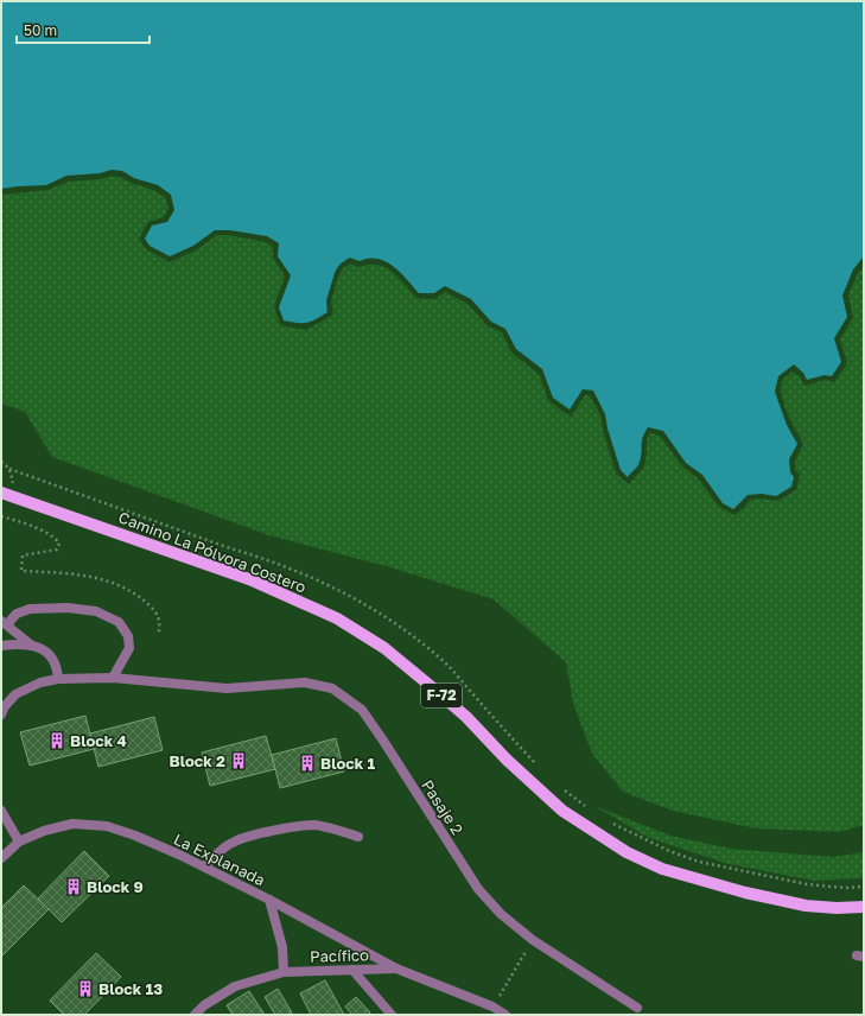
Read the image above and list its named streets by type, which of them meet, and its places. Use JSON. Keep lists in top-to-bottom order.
{
  "streets": {
    "main road": ["Camino La Pólvora Costero", "F-72"],
    "street": ["Pasaje 2", "La Explanada", "Pacífico"]
  },
  "crossings": [
    ["La Explanada", "Pacífico"]
  ],
  "places": {
    "building": [
      "Block 4",
      "Block 2",
      "Block 1",
      "Block 9",
      "Block 13"
    ]
  },
  "scale_bar": "50 m"
}
